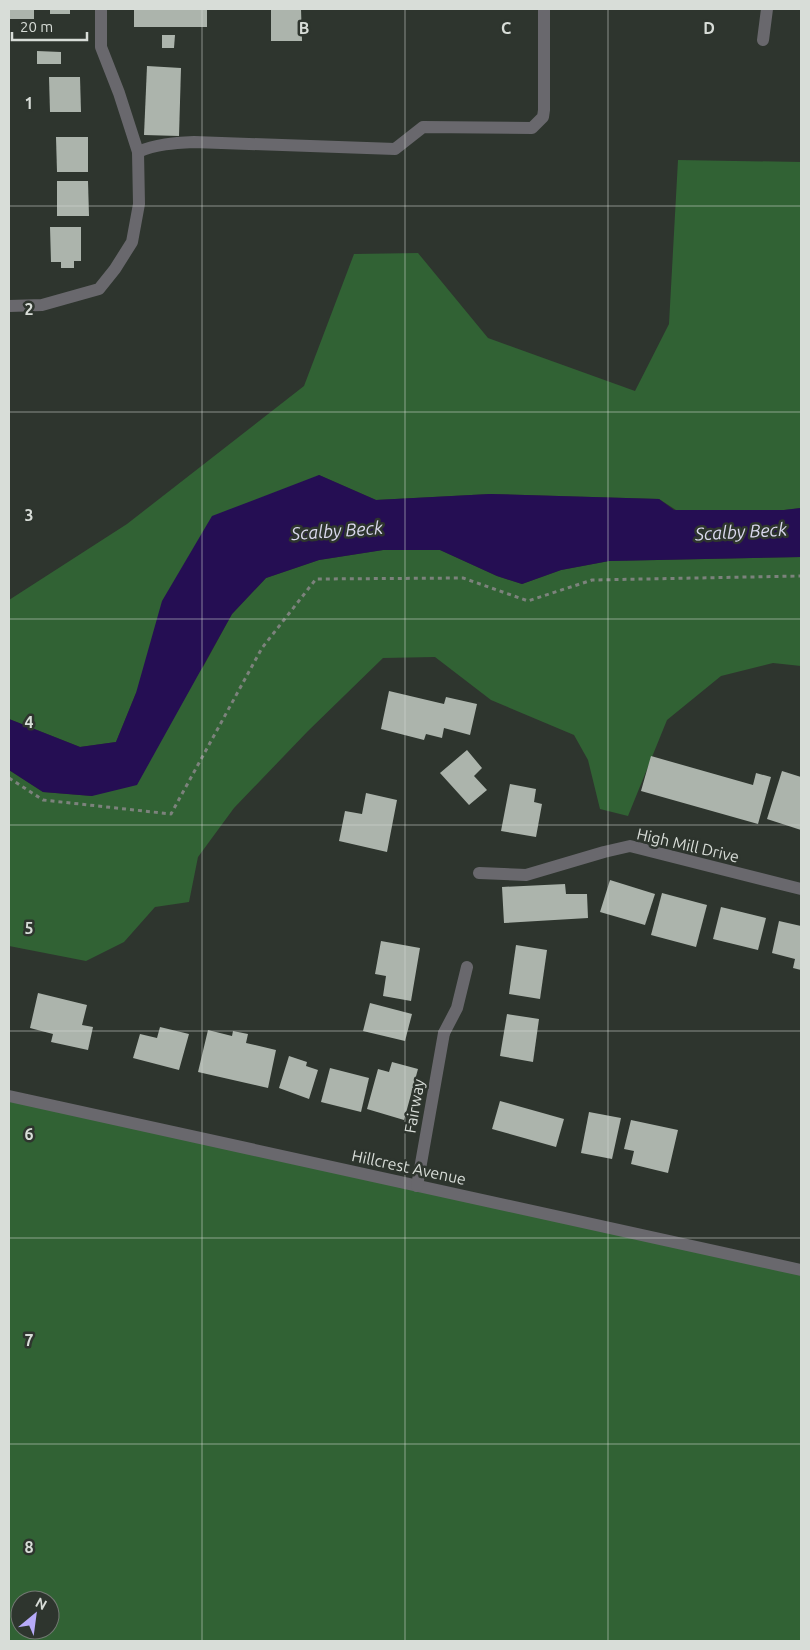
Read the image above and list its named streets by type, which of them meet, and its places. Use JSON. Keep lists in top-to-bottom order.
{
  "streets": {
    "street": ["High Mill Drive", "Fairway", "Hillcrest Avenue"]
  },
  "crossings": [
    ["Fairway", "Hillcrest Avenue"]
  ],
  "water": ["Scalby Beck"],
  "scale_bar": "20 m",
  "north": "top right",
  "grid": {
    "columns": ["B", "C", "D"],
    "rows": [
      "1",
      "2",
      "3",
      "4",
      "5",
      "6",
      "7",
      "8"
    ]
  }
}
